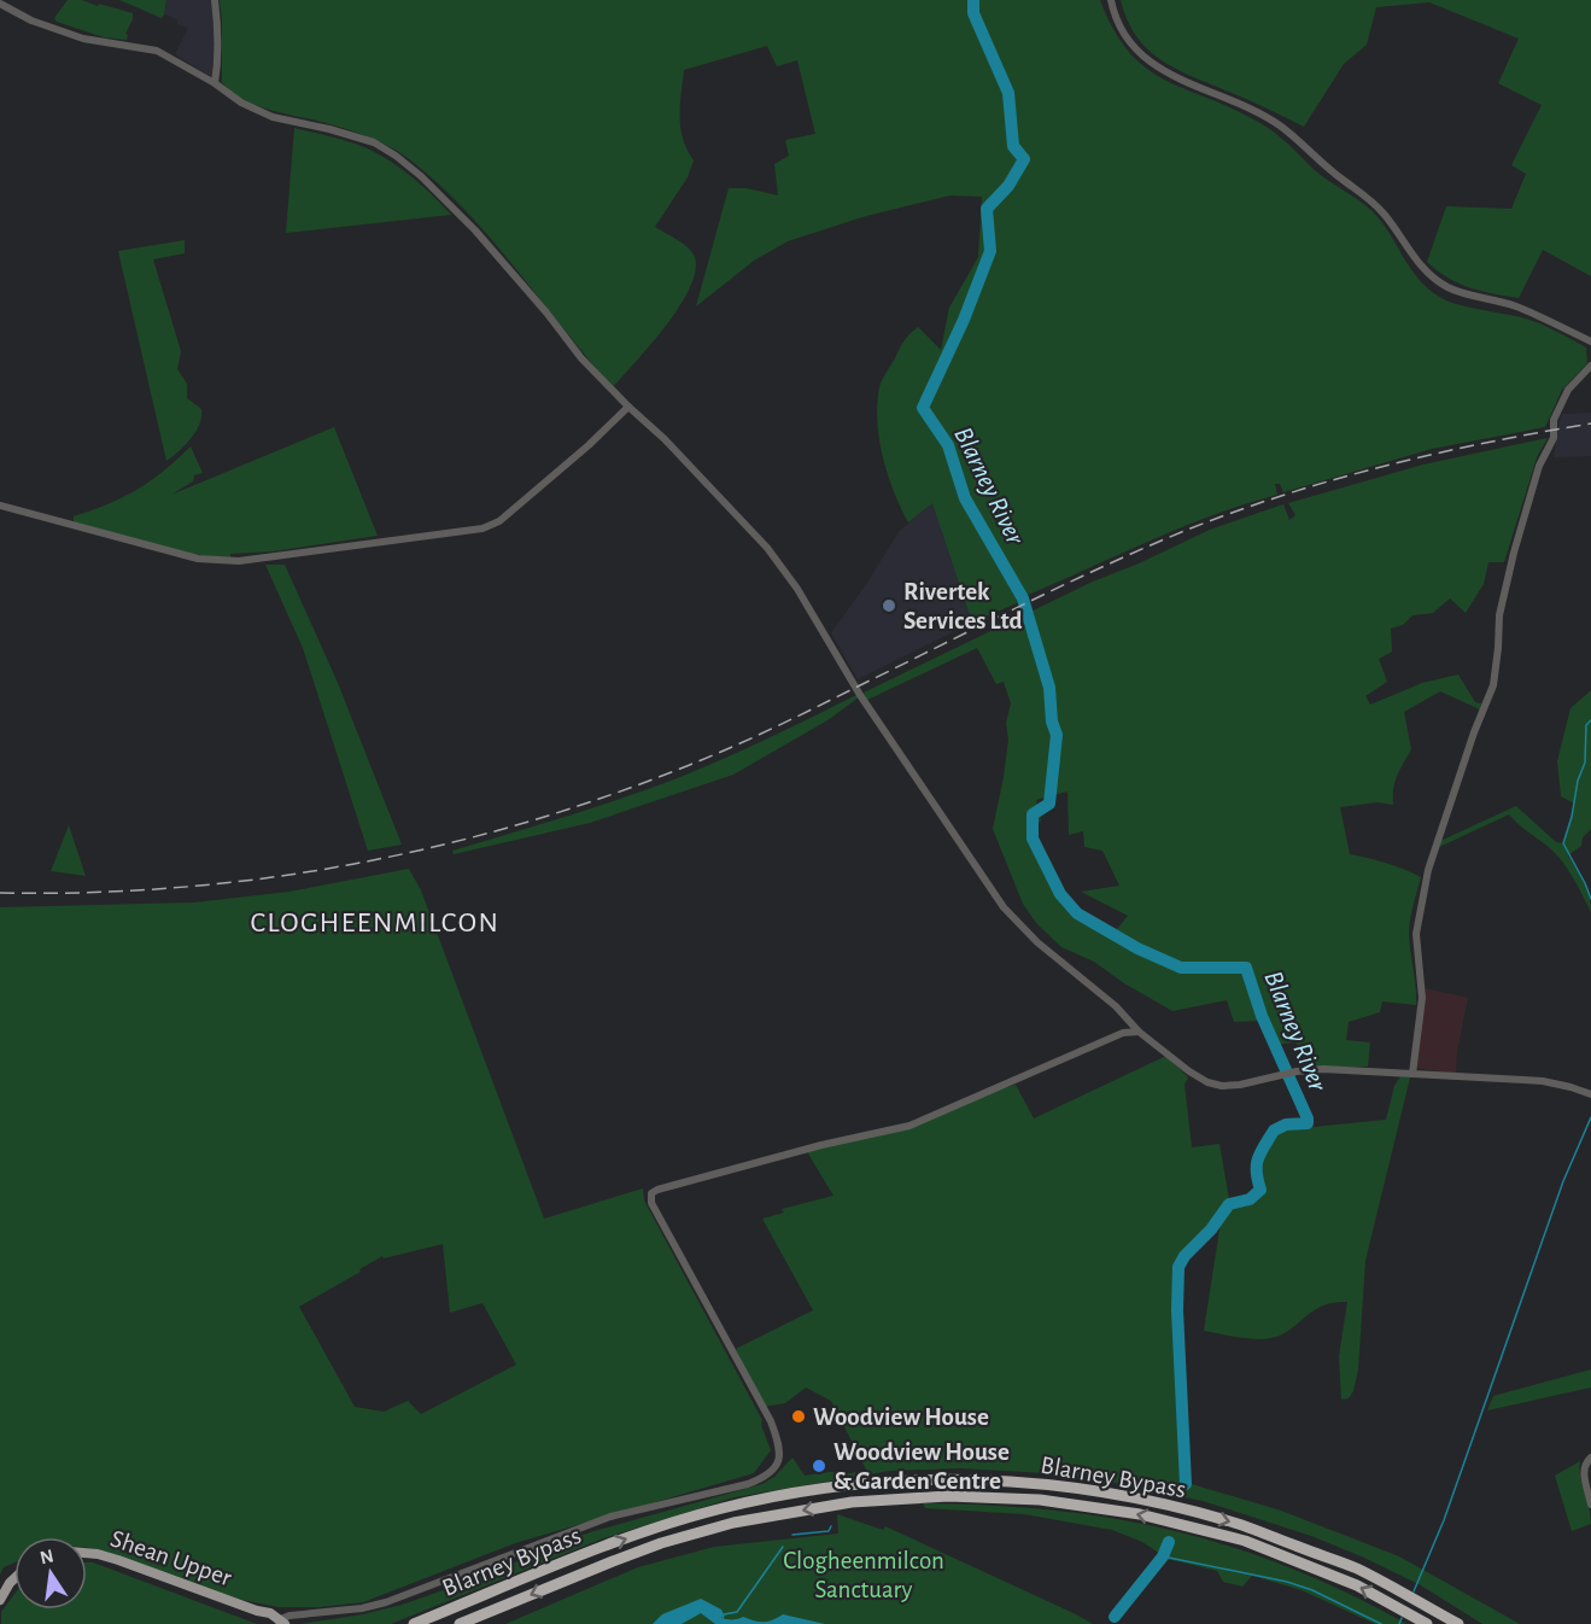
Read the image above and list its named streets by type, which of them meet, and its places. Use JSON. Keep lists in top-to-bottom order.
{
  "streets": {
    "highway": ["Blarney Bypass"],
    "main road": ["Shean Upper"]
  },
  "districts": ["CLOGHEENMILCON"],
  "water": ["Blarney River"],
  "parks": ["Clogheenmilcon Sanctuary"],
  "places": ["Rivertek Services Ltd", "Woodview House", "Woodview House & Garden Centre"],
  "north": "top"
}
